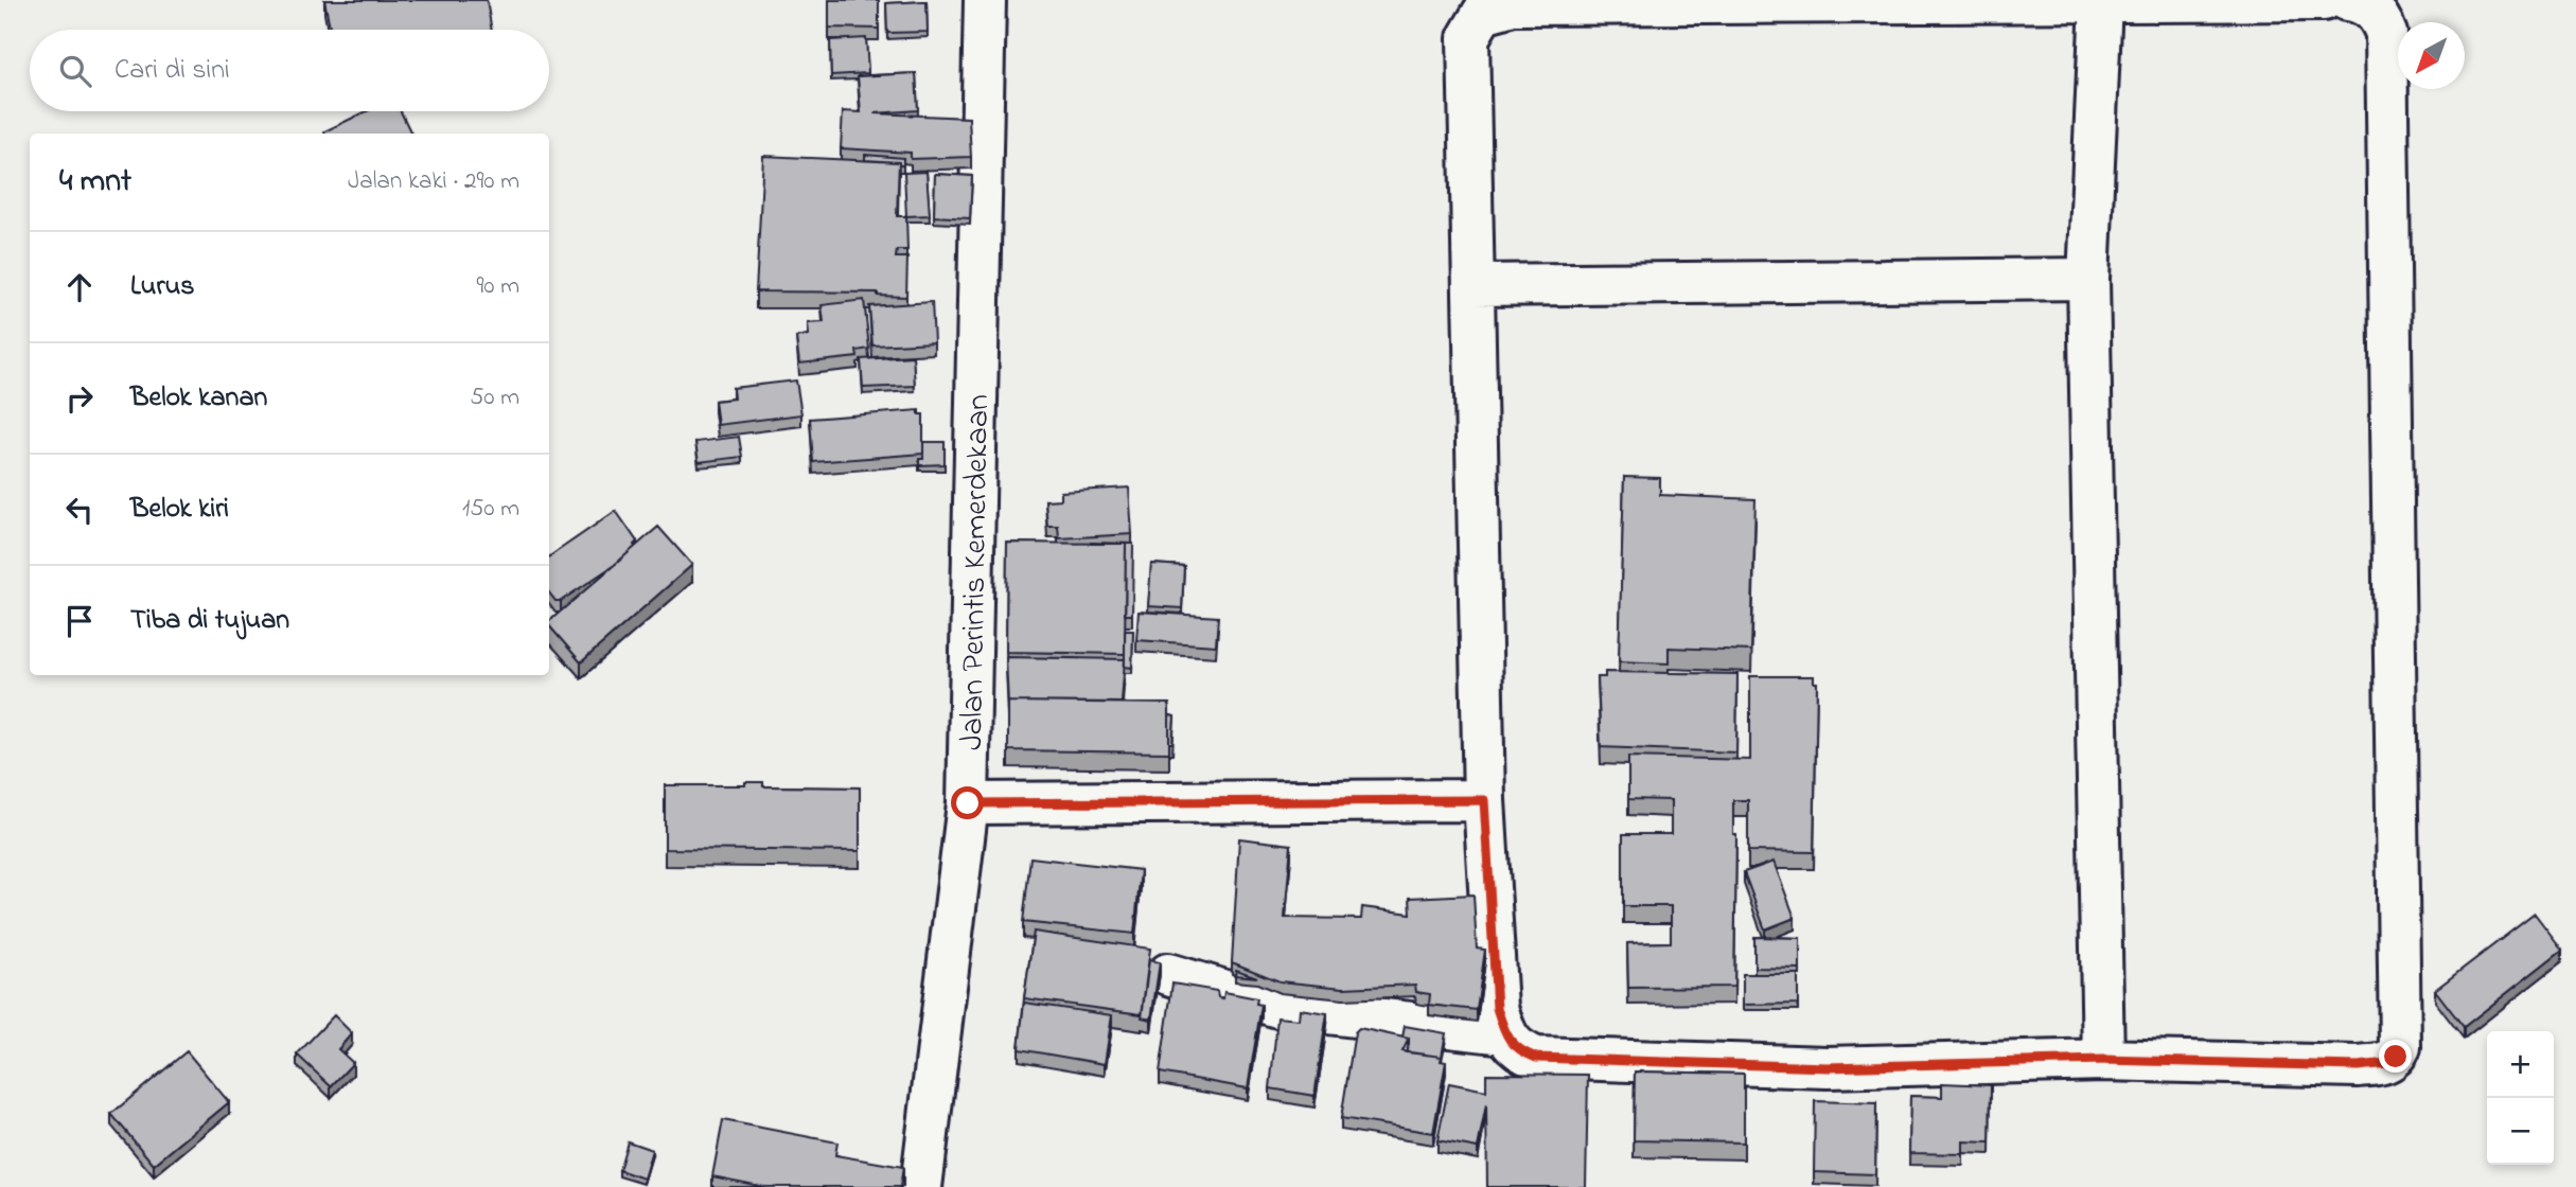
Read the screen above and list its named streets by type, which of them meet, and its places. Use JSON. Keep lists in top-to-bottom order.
{
  "streets": {
    "street": ["Jalan Perintis Kemerdekaan"]
  },
  "north": "bottom left",
  "page": {
    "search": "Cari di sini",
    "heading": ["4 mnt", "Jalan kaki · 290 m"],
    "list": [
      ["Lurus", "90 m"],
      ["Belok kanan", "50 m"],
      ["Belok kiri", "150 m"],
      "Tiba di tujuan"
    ],
    "map_buttons": ["+", "−"]
  }
}
